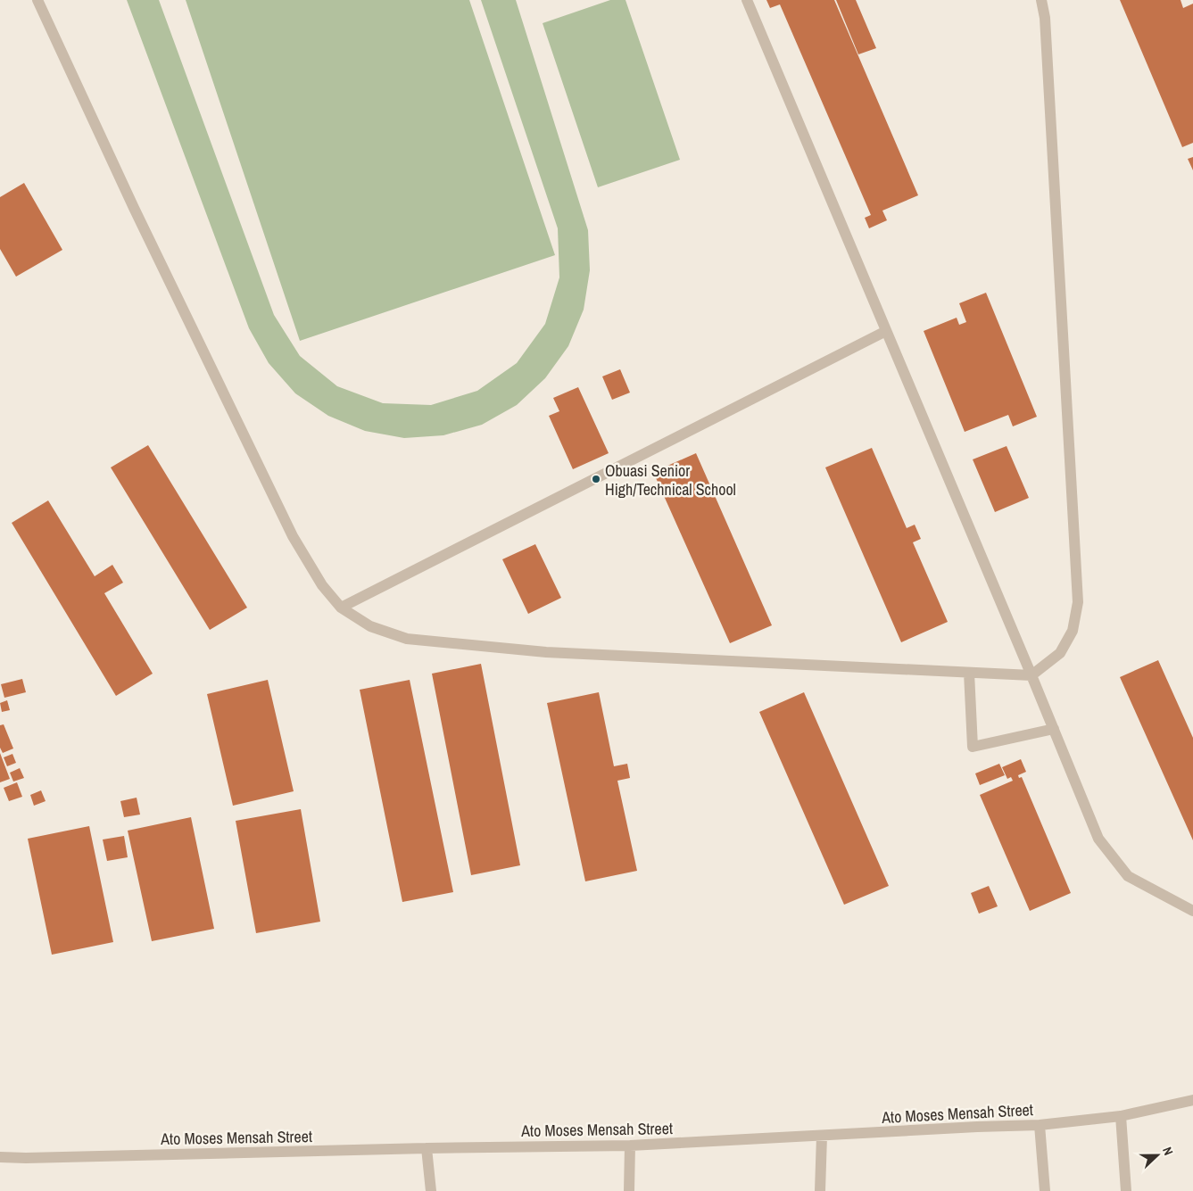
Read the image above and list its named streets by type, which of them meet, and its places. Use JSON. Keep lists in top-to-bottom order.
{
  "streets": {
    "street": ["Ato Moses Mensah Street"]
  },
  "places": ["Obuasi Senior High/Technical School"],
  "north": "right"
}
